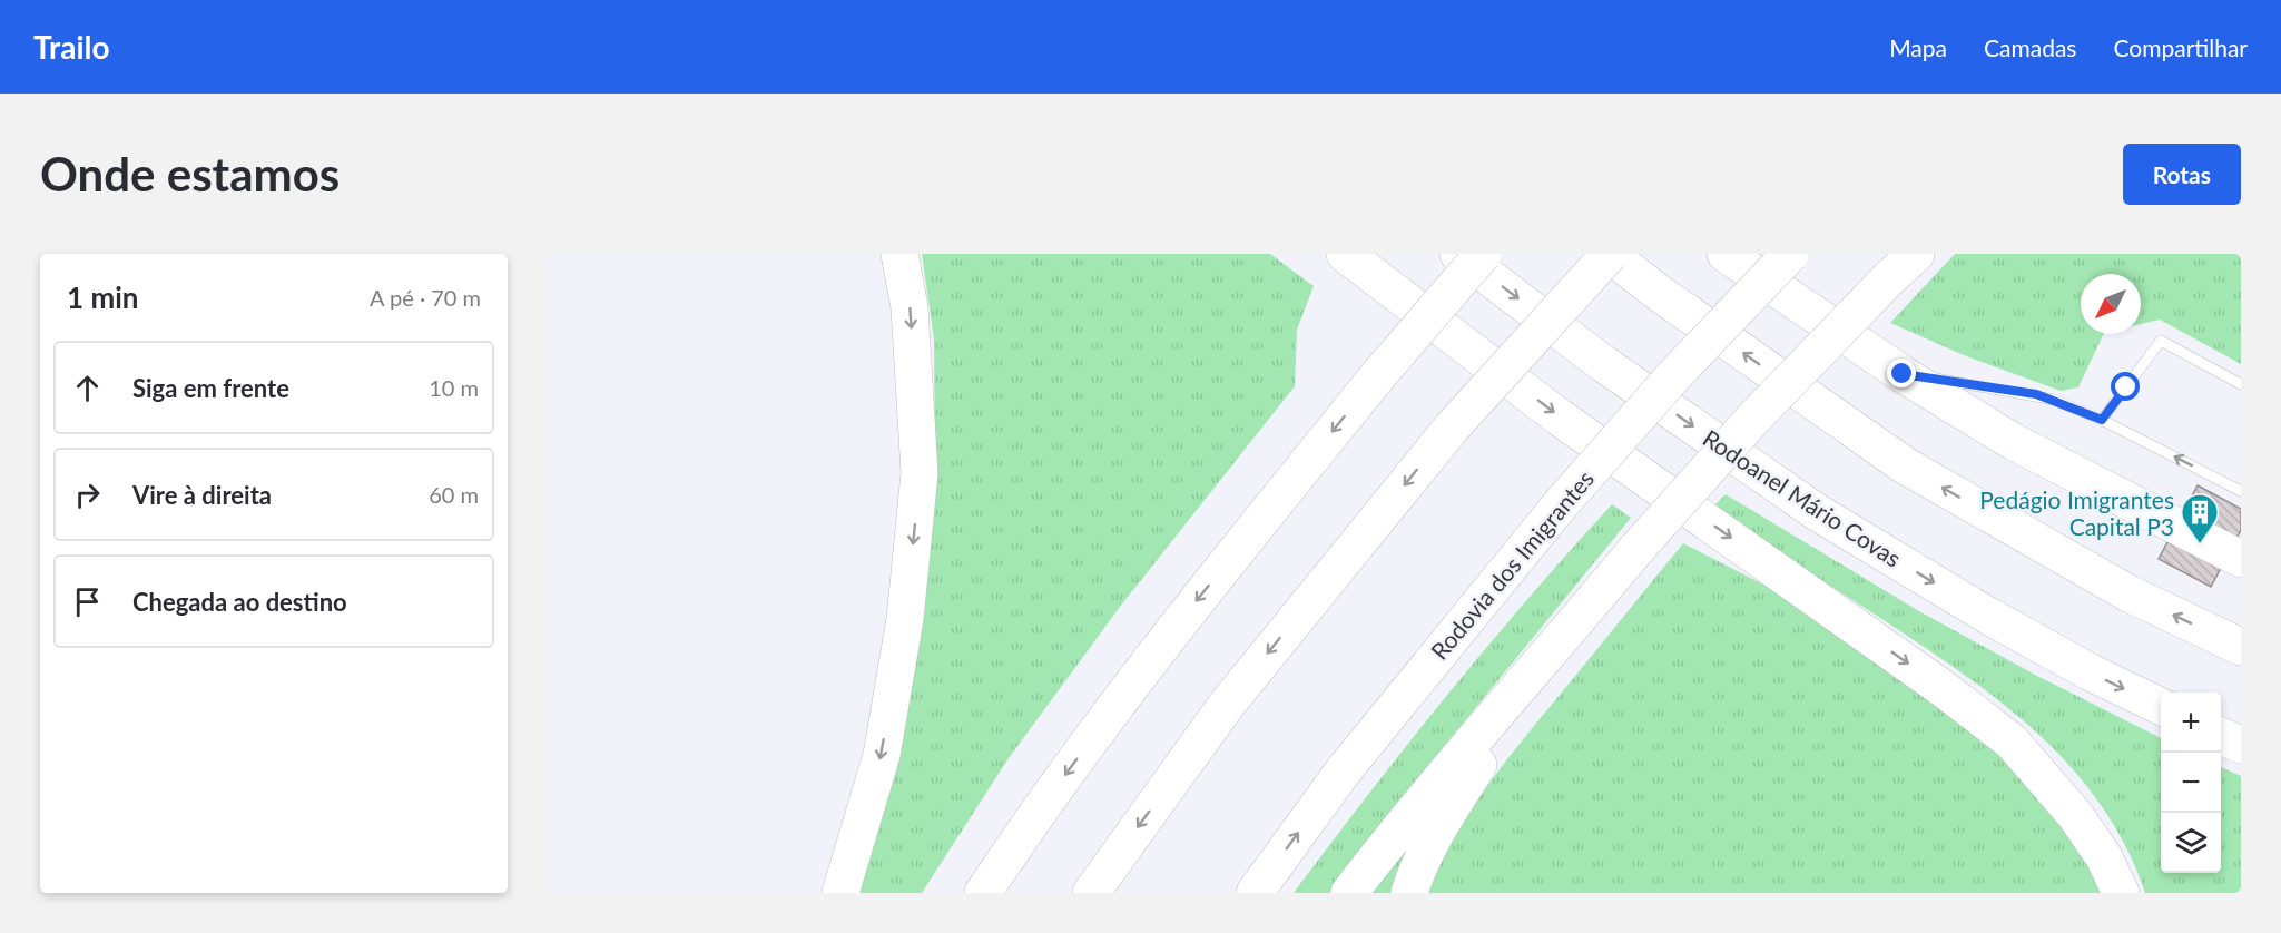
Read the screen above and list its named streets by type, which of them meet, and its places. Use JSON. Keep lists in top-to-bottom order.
{
  "streets": {
    "highway": ["Rodoanel Mário Covas", "Rodovia dos Imigrantes"]
  },
  "places": {
    "building": ["Pedágio Imigrantes Capital P3"]
  },
  "north": "bottom left",
  "page": {
    "header": "Trailo",
    "nav": ["Mapa", "Camadas", "Compartilhar"],
    "buttons": "Rotas",
    "title": "Onde estamos",
    "heading": ["1 min", "A pé · 70 m"],
    "list": [
      ["Siga em frente", "10 m"],
      ["Vire à direita", "60 m"],
      "Chegada ao destino"
    ],
    "map_buttons": ["+", "−"]
  }
}
